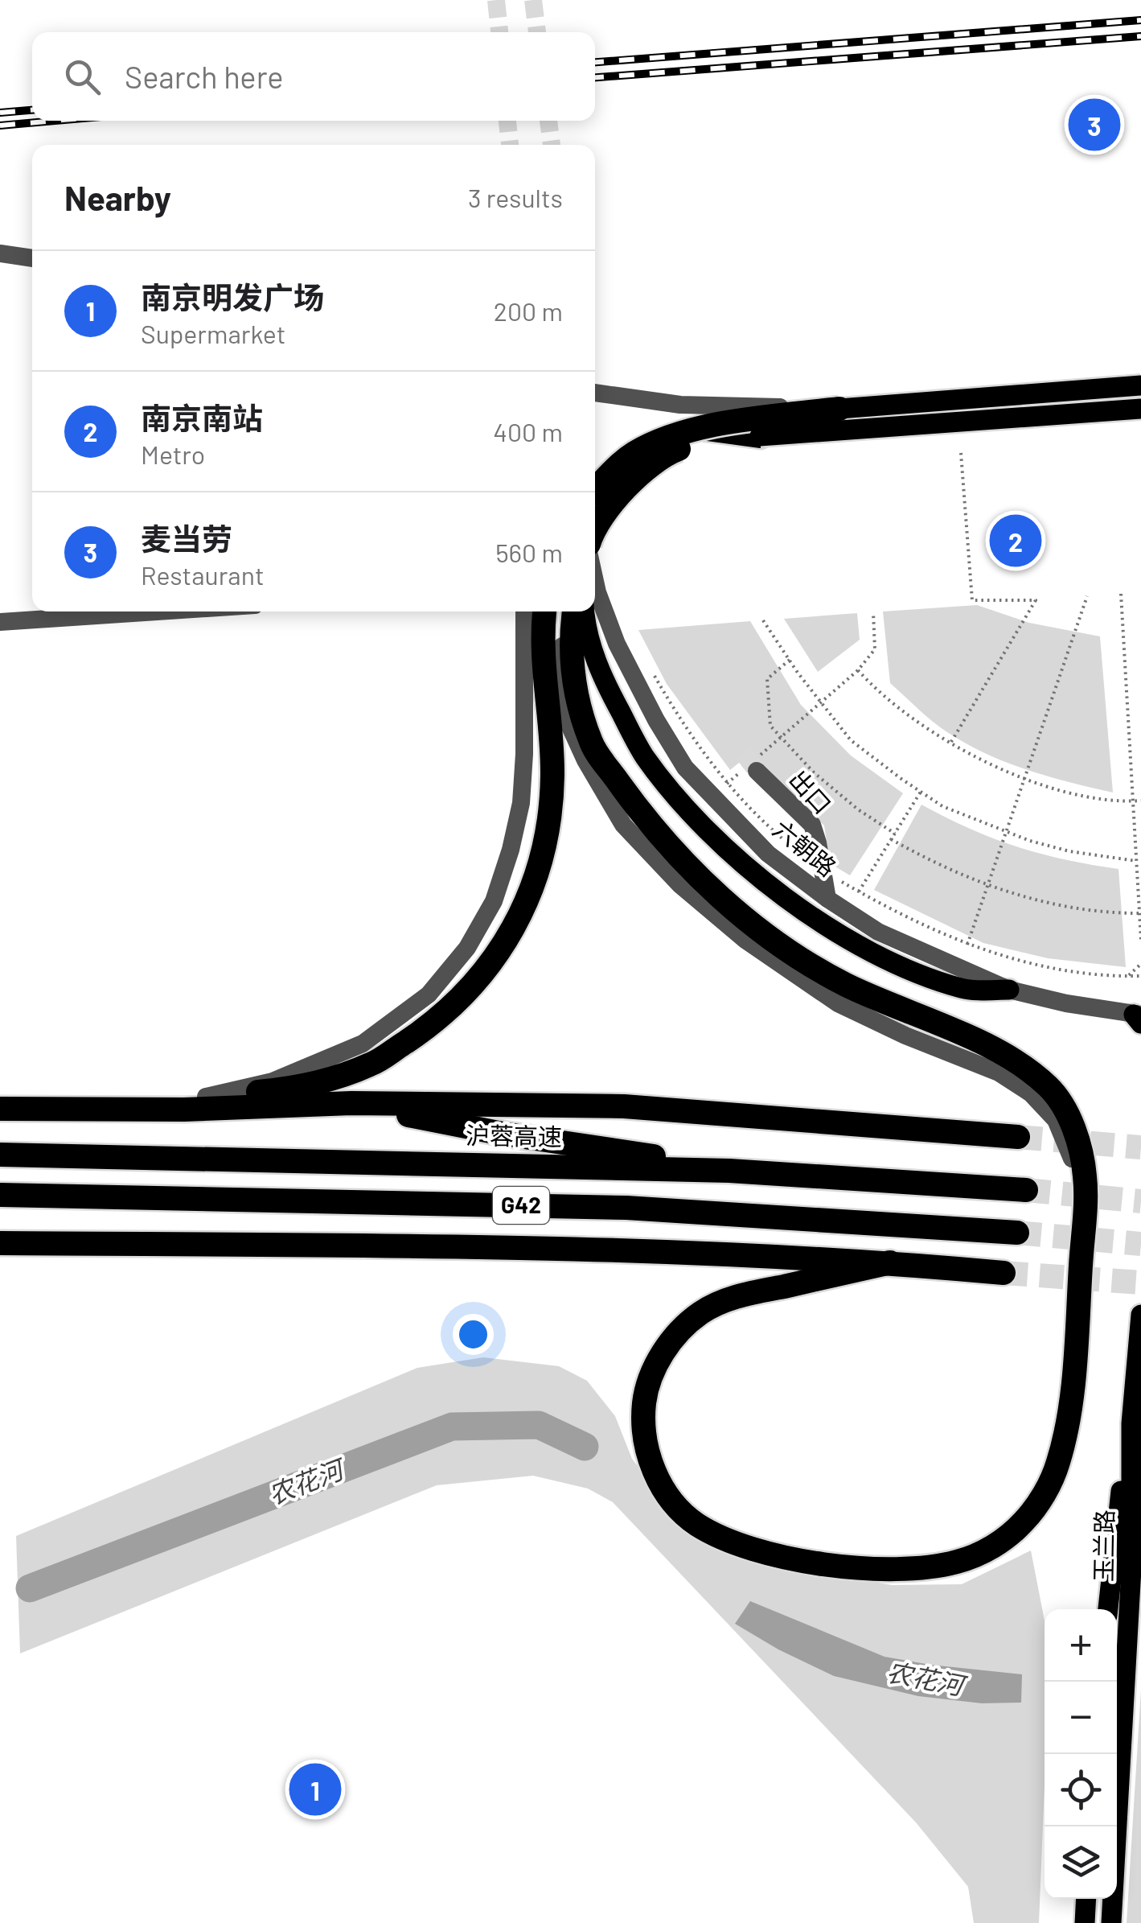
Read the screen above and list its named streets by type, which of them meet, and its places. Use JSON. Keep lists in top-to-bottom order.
{
  "streets": {
    "highway": ["沪蓉高速", "G42"],
    "main road": ["玉兰路"],
    "street": ["出口", "六朝路"]
  },
  "crossings": [
    ["出口", "六朝路"]
  ],
  "water": ["农花河"],
  "page": {
    "search": "Search here",
    "pins": ["3", "2", "1"],
    "heading": ["Nearby", "3 results"],
    "list": [
      {
        "mark": "1",
        "name": "南京明发广场",
        "note": "Supermarket",
        "value": "200 m"
      },
      {
        "mark": "2",
        "name": "南京南站",
        "note": "Metro",
        "value": "400 m"
      },
      {
        "mark": "3",
        "name": "麦当劳",
        "note": "Restaurant",
        "value": "560 m"
      }
    ],
    "map_buttons": ["+", "−"]
  }
}
